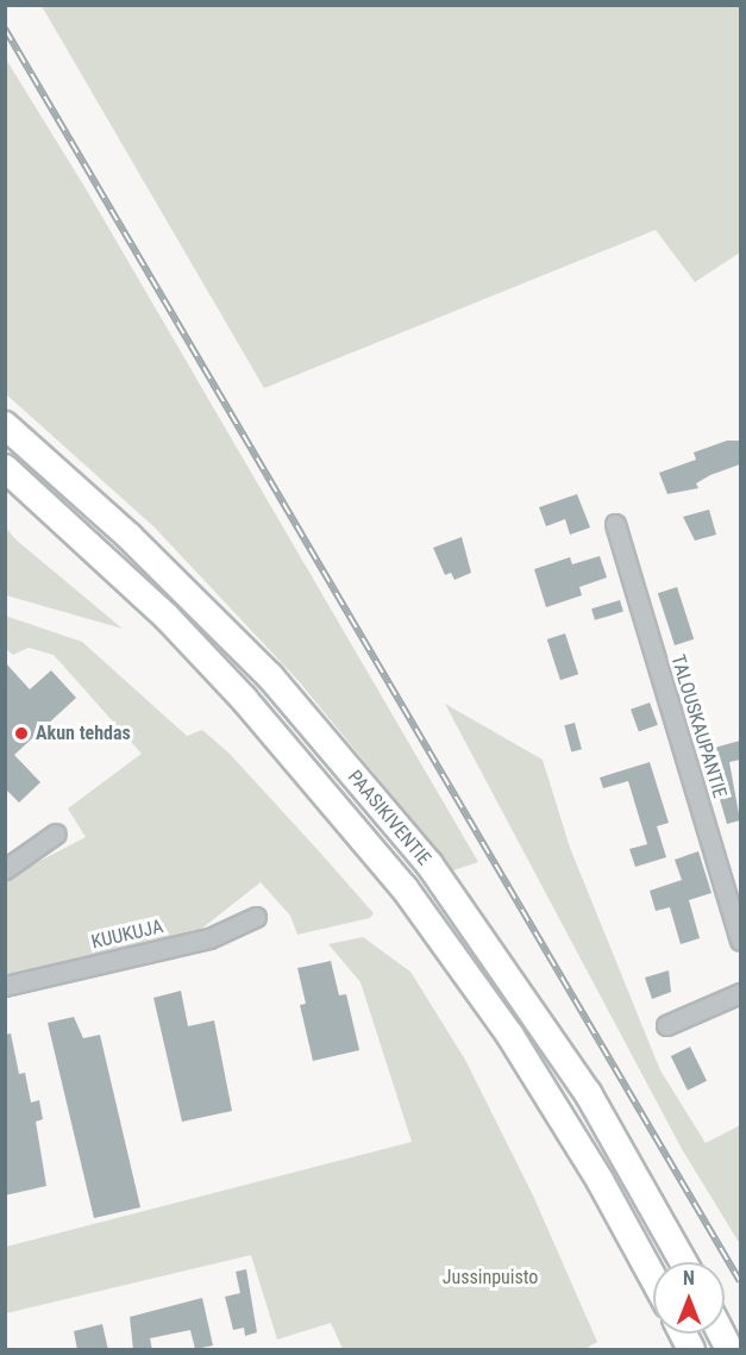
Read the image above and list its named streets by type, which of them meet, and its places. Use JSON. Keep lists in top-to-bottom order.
{
  "streets": {
    "highway": ["PAASIKIVENTIE"],
    "street": ["TALOUSKAUPANTIE", "KUUKUJA"]
  },
  "parks": ["Jussinpuisto"],
  "places": ["Akun tehdas"],
  "north": "top"
}
